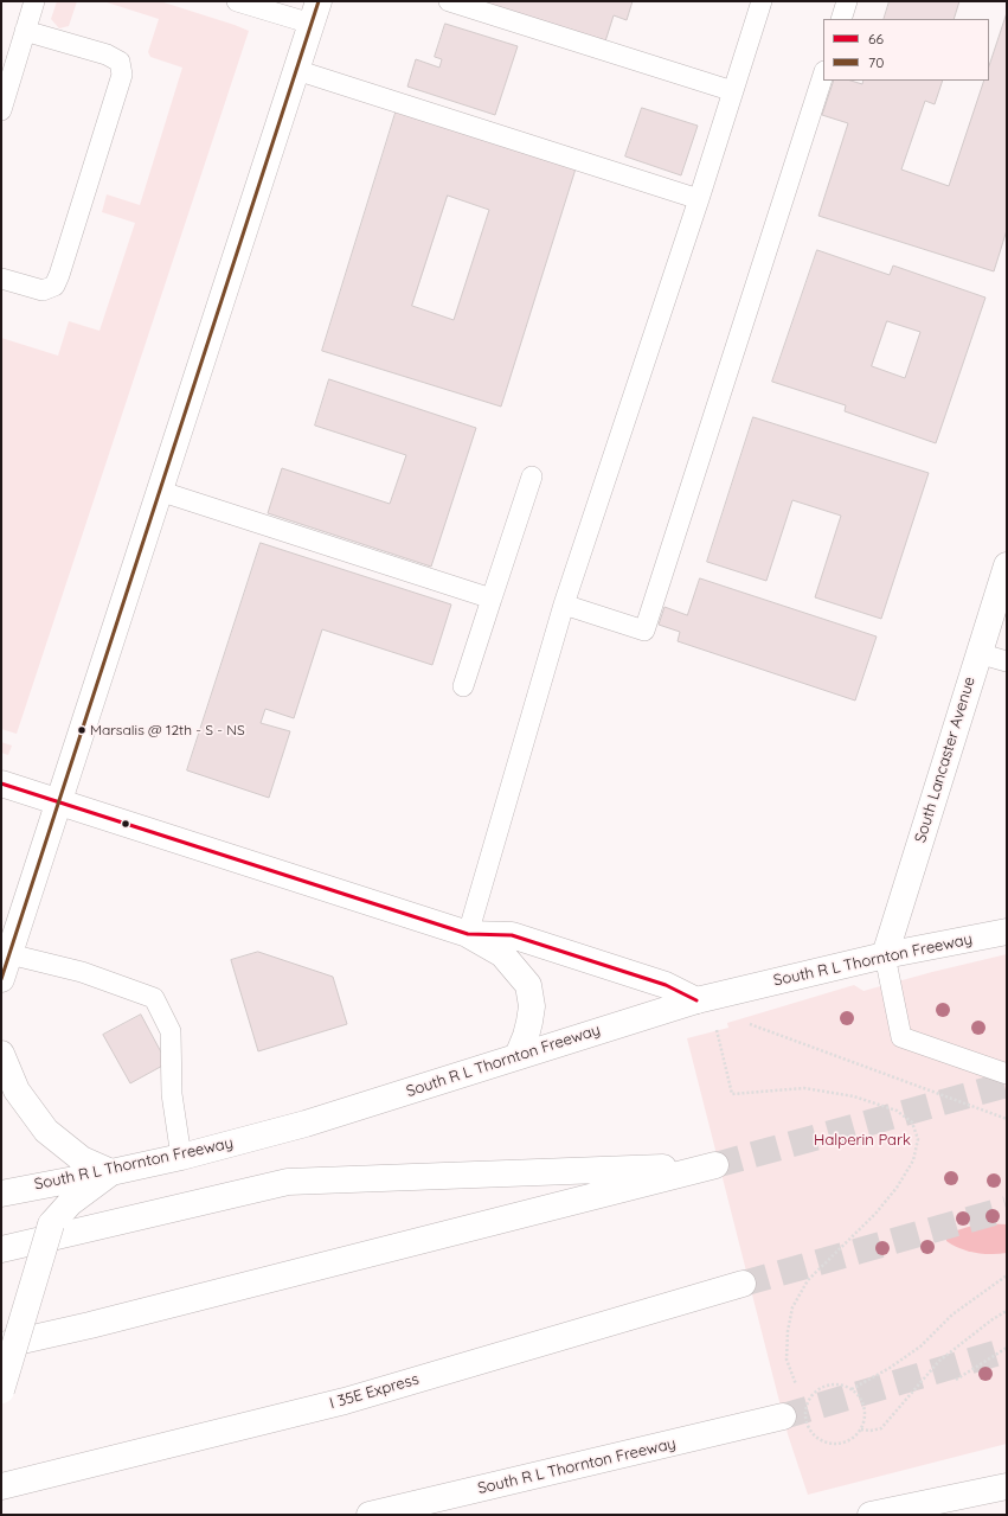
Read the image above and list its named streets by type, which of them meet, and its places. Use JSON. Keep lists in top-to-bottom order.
{
  "streets": {
    "main road": ["South Lancaster Avenue", "South R L Thornton Freeway", "I 35E Express"]
  },
  "crossings": [
    ["South Lancaster Avenue", "South R L Thornton Freeway"]
  ],
  "parks": ["Halperin Park"],
  "places": ["Marsalis @ 12th - S - NS"],
  "lines": ["transit line 70", "transit line 66"],
  "legend": ["66", "70"]
}
